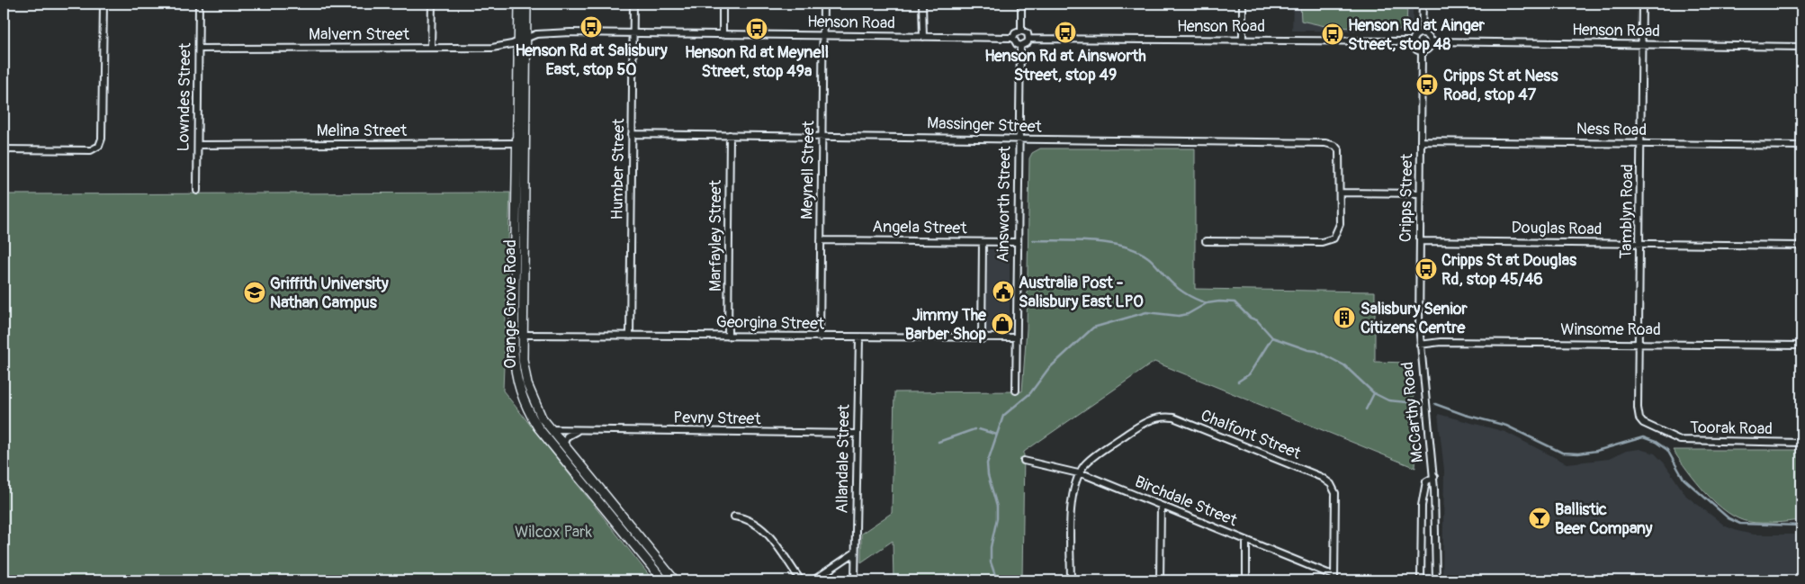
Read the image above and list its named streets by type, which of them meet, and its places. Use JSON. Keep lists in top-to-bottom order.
{
  "streets": {
    "main road": ["Orange Grove Road"],
    "street": [
      "Henson Road",
      "Malvern Street",
      "Lowndes Street",
      "Massinger Street",
      "Ness Road",
      "Melina Street",
      "Humber Street",
      "Meynell Street",
      "Cripps Street",
      "Ainsworth Street",
      "Tamblyn Road",
      "Angela Street",
      "Douglas Road",
      "Marfayley Street",
      "Georgina Street",
      "Winsome Road",
      "McCarthy Road",
      "Pevny Street",
      "Toorak Road",
      "Chalfont Street",
      "Allandale Street",
      "Birchdale Street"
    ]
  },
  "crossings": [
    ["Henson Road", "Malvern Street"],
    ["Henson Road", "Humber Street"],
    ["Henson Road", "Meynell Street"],
    ["Henson Road", "Cripps Street"],
    ["Henson Road", "Ainsworth Street"],
    ["Henson Road", "Tamblyn Road"],
    ["Henson Road", "Orange Grove Road"],
    ["Malvern Street", "Lowndes Street"],
    ["Malvern Street", "Orange Grove Road"],
    ["Lowndes Street", "Melina Street"],
    ["Massinger Street", "Humber Street"],
    ["Massinger Street", "Meynell Street"],
    ["Massinger Street", "Ainsworth Street"],
    ["Massinger Street", "Marfayley Street"],
    ["Ness Road", "Cripps Street"],
    ["Ness Road", "Tamblyn Road"],
    ["Melina Street", "Orange Grove Road"],
    ["Humber Street", "Georgina Street"],
    ["Meynell Street", "Angela Street"],
    ["Meynell Street", "Georgina Street"],
    ["Cripps Street", "Douglas Road"],
    ["Cripps Street", "Winsome Road"],
    ["Cripps Street", "McCarthy Road"],
    ["Ainsworth Street", "Angela Street"],
    ["Ainsworth Street", "Georgina Street"],
    ["Tamblyn Road", "Douglas Road"],
    ["Tamblyn Road", "Winsome Road"],
    ["Tamblyn Road", "Toorak Road"],
    ["Marfayley Street", "Georgina Street"],
    ["Orange Grove Road", "Georgina Street"],
    ["Orange Grove Road", "Pevny Street"],
    ["Georgina Street", "Allandale Street"],
    ["Winsome Road", "McCarthy Road"],
    ["Pevny Street", "Allandale Street"],
    ["Chalfont Street", "Birchdale Street"]
  ],
  "parks": ["Wilcox Park"],
  "places": {
    "bus stop": [
      "Henson Rd at Salisbury East, stop 50",
      "Henson Rd at Meynell Street, stop 49a",
      "Henson Rd at Ainsworth Street, stop 49",
      "Henson Rd at Ainger Street, stop 48",
      "Cripps St at Ness Road, stop 47",
      "Cripps St at Douglas Rd, stop 45/46"
    ],
    "public building": ["Australia Post - Salisbury East LPO"],
    "school or university": ["Griffith University Nathan Campus"],
    "building": ["Salisbury Senior Citizens Centre"],
    "shop": ["Jimmy The Barber Shop"],
    "bar": ["Ballistic Beer Company"]
  }
}
